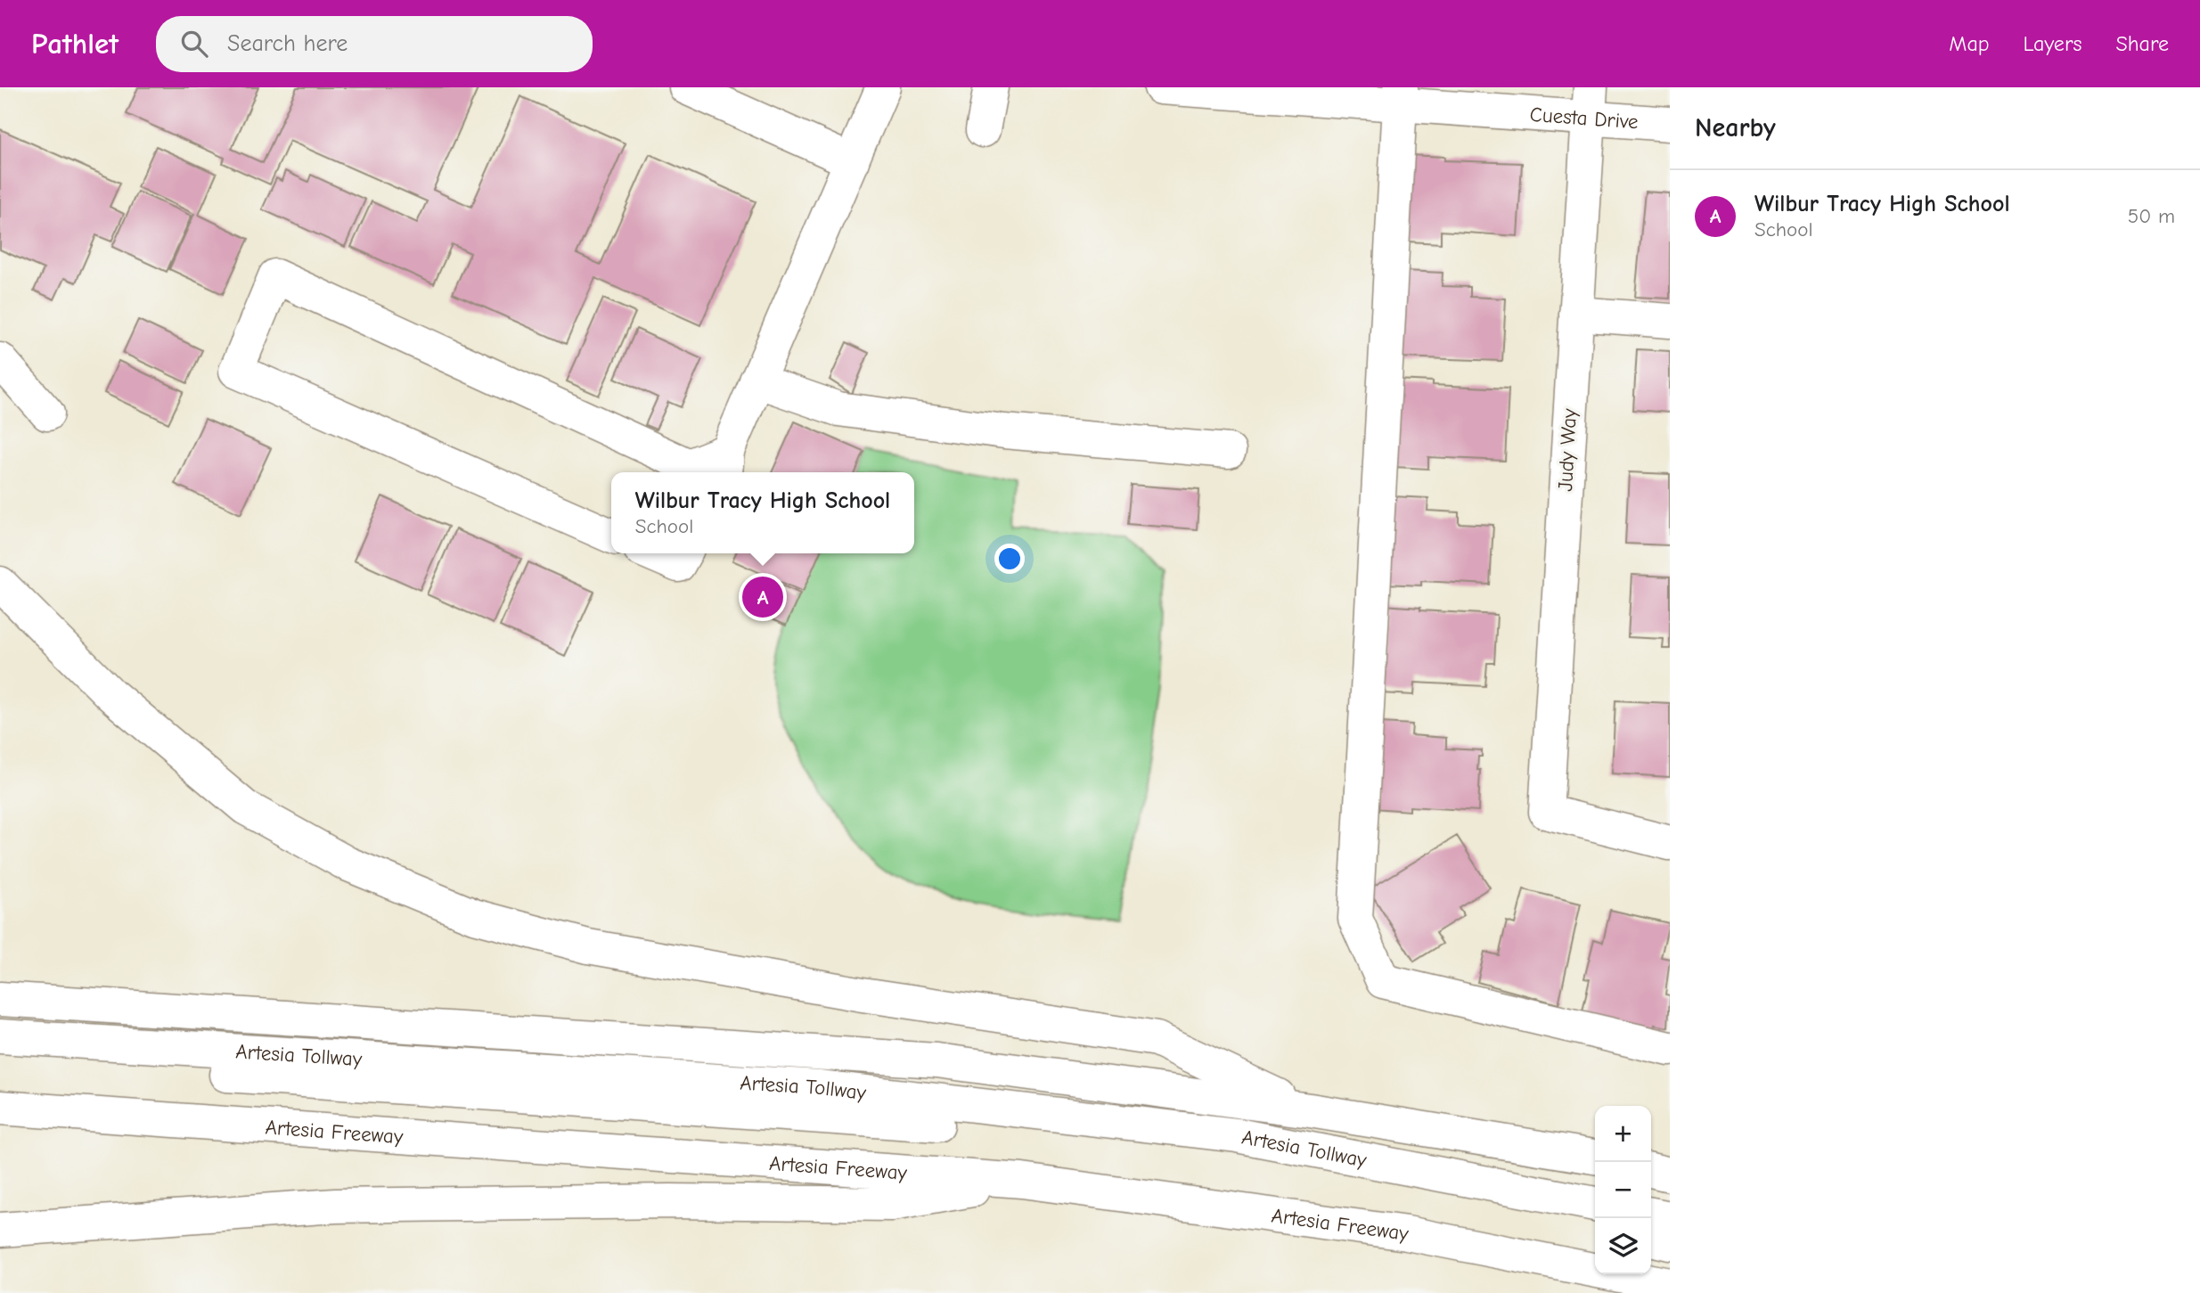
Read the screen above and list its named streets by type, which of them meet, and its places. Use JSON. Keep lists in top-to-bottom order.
{
  "streets": {
    "main road": [
      "Cuesta Drive",
      "Judy Way",
      "Artesia Tollway",
      "Artesia Freeway"
    ]
  },
  "crossings": [
    ["Cuesta Drive", "Judy Way"]
  ],
  "page": {
    "header": "Pathlet",
    "search": "Search here",
    "nav": ["Map", "Layers", "Share"],
    "heading": "Nearby",
    "list": [
      {
        "mark": "A",
        "name": "Wilbur Tracy High School",
        "note": "School",
        "value": "50 m"
      }
    ],
    "popup": ["Wilbur Tracy High School", "School"],
    "pins": "A",
    "map_buttons": ["+", "−"]
  }
}
